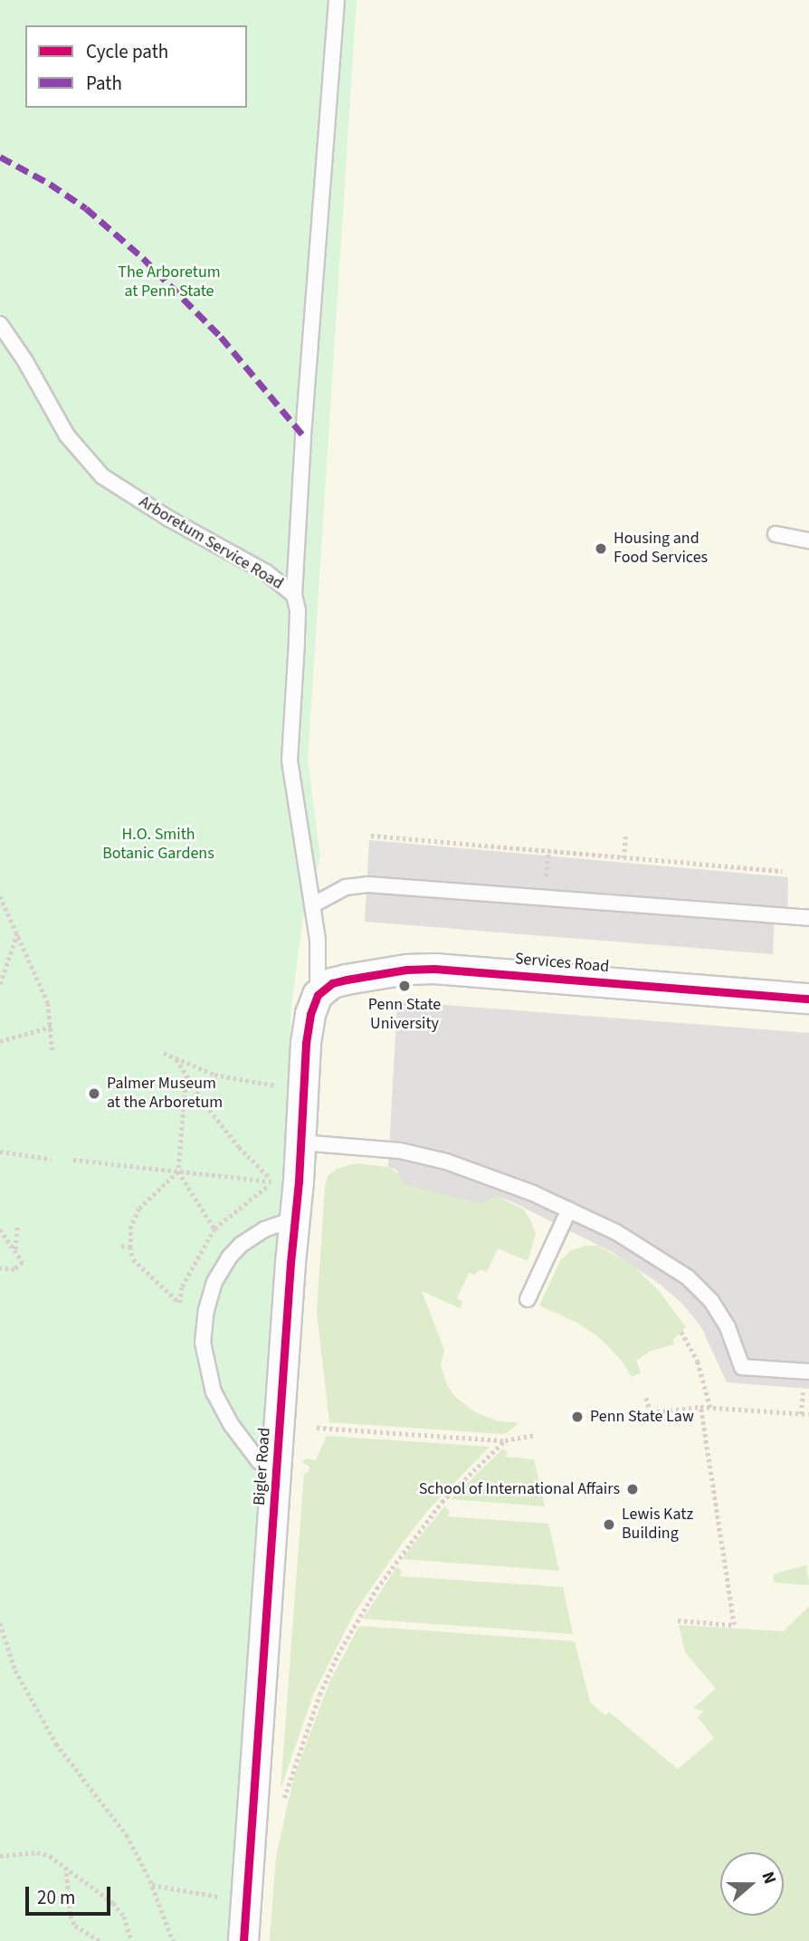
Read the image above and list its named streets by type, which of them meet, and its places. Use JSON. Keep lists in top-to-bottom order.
{
  "streets": {
    "street": ["Services Road", "Bigler Road"],
    "lane": ["Arboretum Service Road"]
  },
  "crossings": [
    ["Arboretum Service Road", "Services Road"],
    ["Arboretum Service Road", "Bigler Road"],
    ["Services Road", "Bigler Road"]
  ],
  "parks": ["The Arboretum at Penn State", "H.O. Smith Botanic Gardens"],
  "places": [
    "Housing and Food Services",
    "Penn State University",
    "Palmer Museum at the Arboretum",
    "Penn State Law",
    "School of International Affairs",
    "Lewis Katz Building"
  ],
  "legend": ["Cycle path", "Path"],
  "scale_bar": "20 m",
  "north": "right"
}
